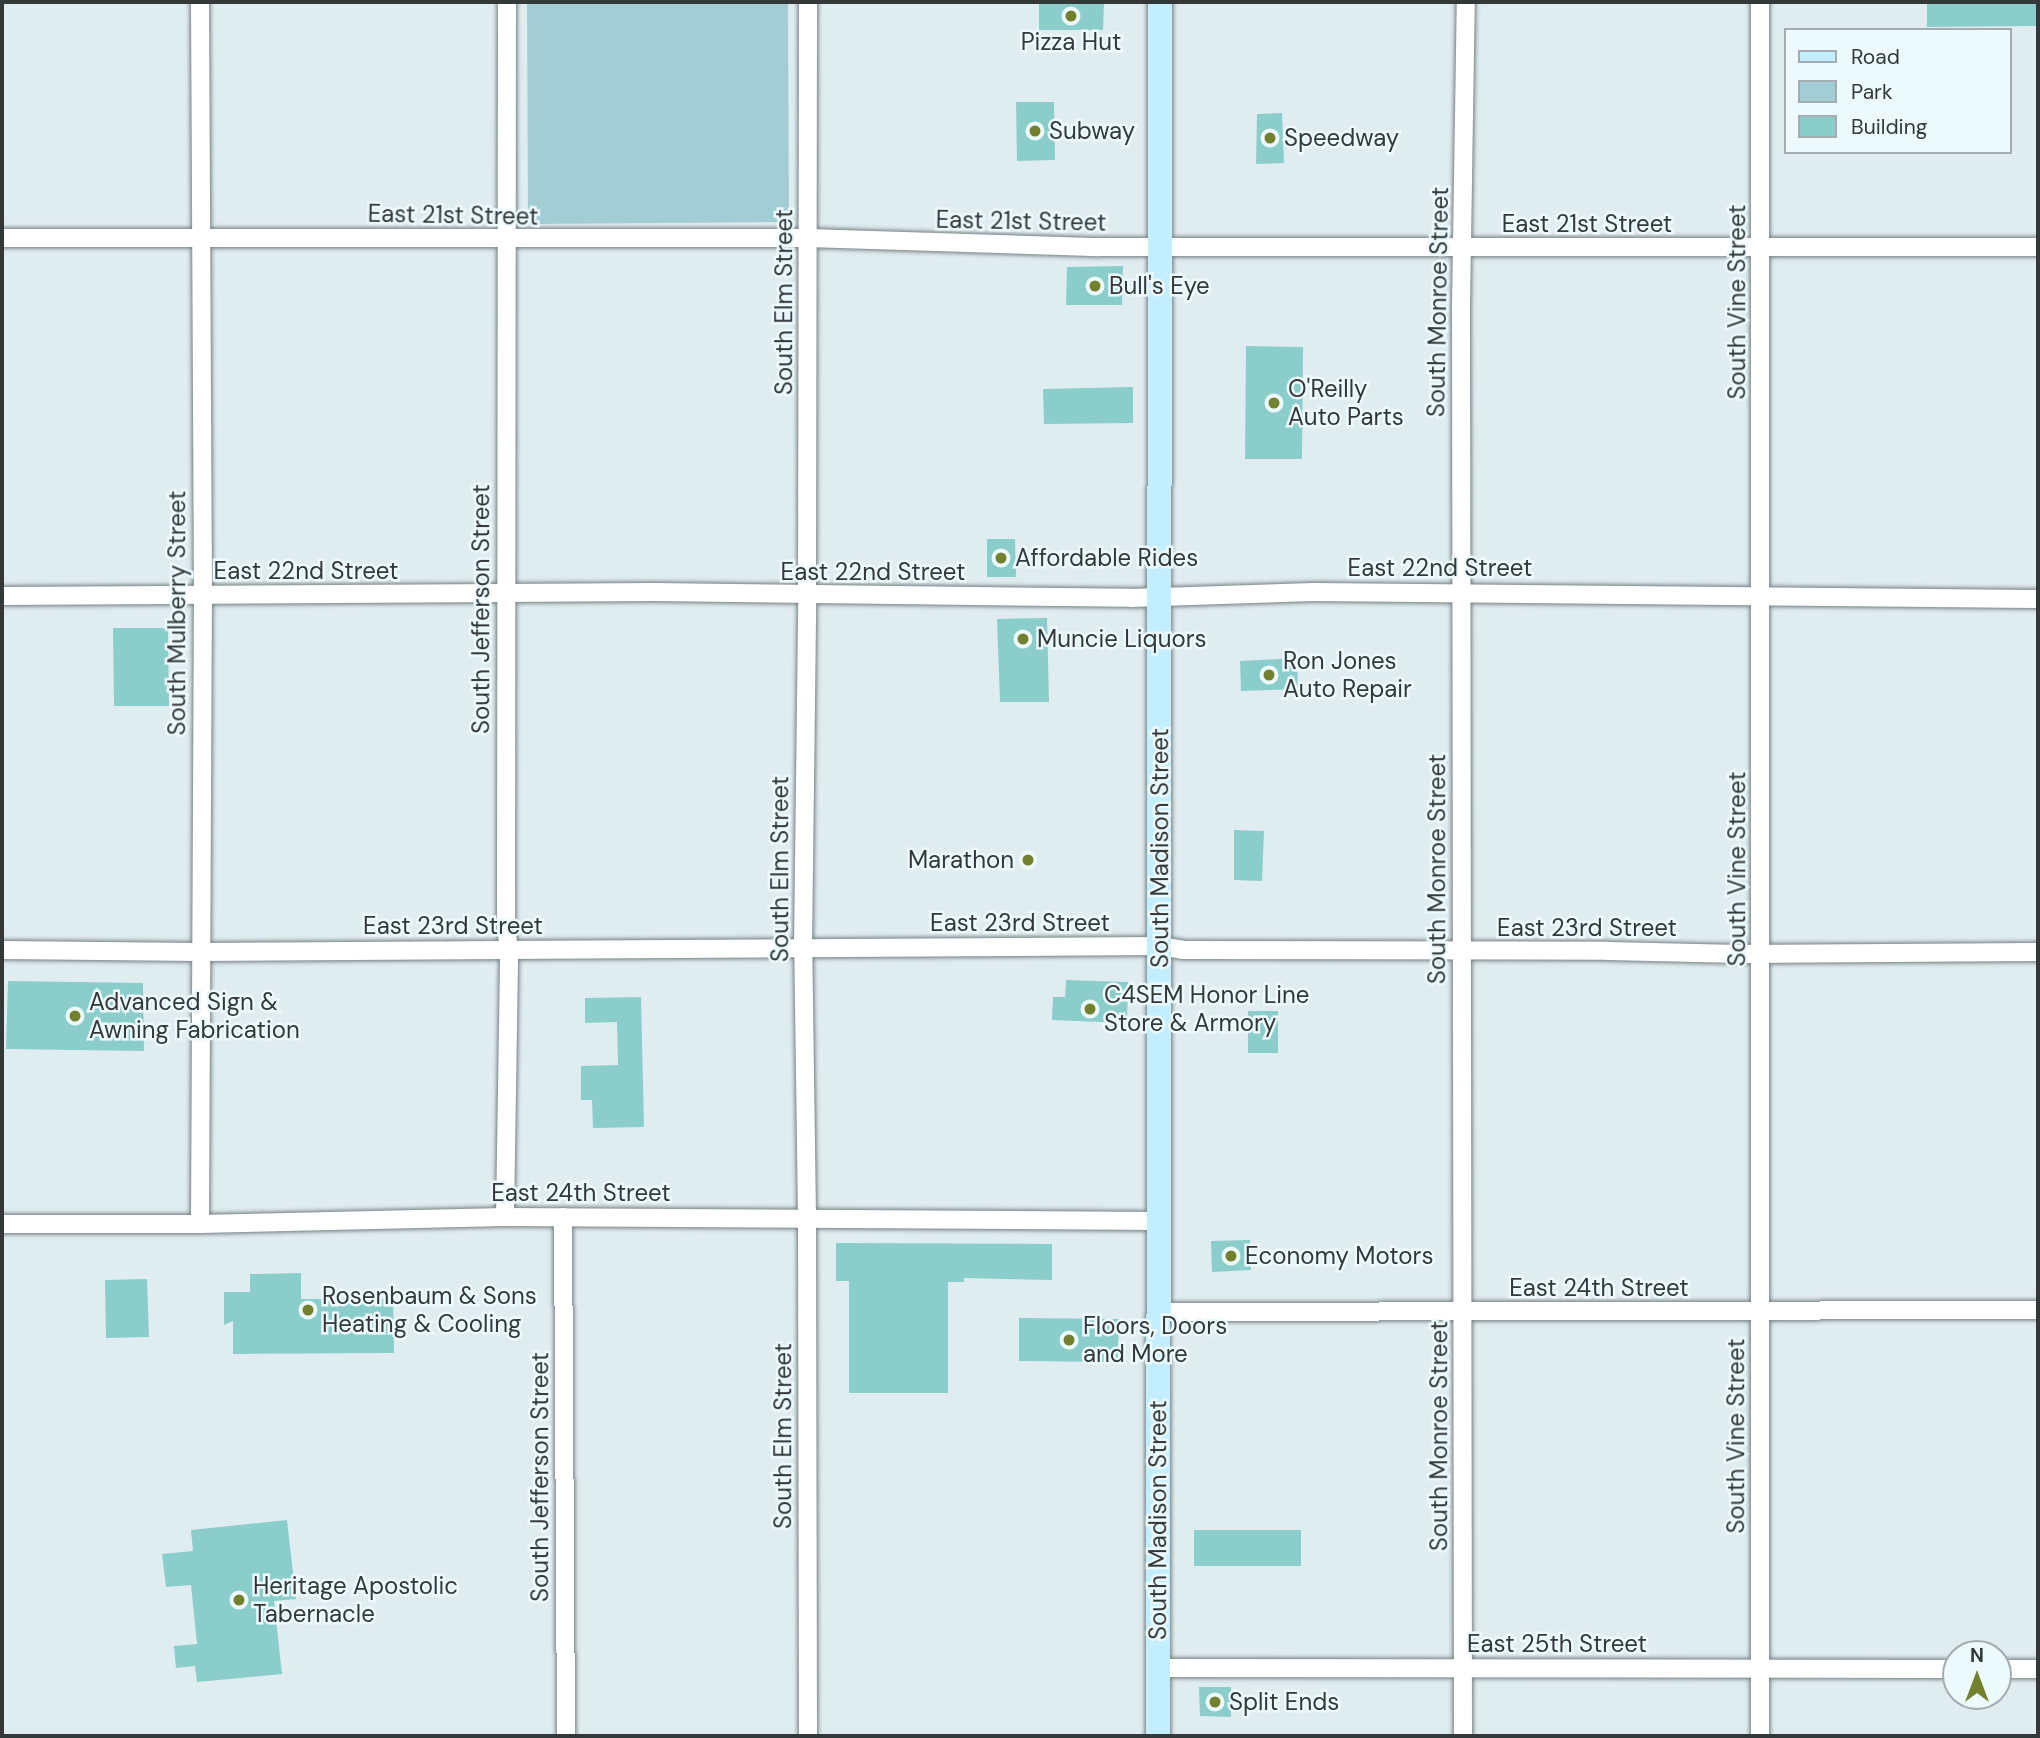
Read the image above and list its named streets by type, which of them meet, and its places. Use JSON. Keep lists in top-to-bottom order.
{
  "streets": {
    "main road": ["South Madison Street"],
    "street": [
      "East 21st Street",
      "South Elm Street",
      "South Monroe Street",
      "South Vine Street",
      "East 22nd Street",
      "South Jefferson Street",
      "South Mulberry Street",
      "East 23rd Street",
      "East 24th Street",
      "East 25th Street"
    ]
  },
  "crossings": [
    ["East 21st Street", "South Elm Street"],
    ["East 21st Street", "South Monroe Street"],
    ["East 21st Street", "South Vine Street"],
    ["East 21st Street", "South Jefferson Street"],
    ["East 21st Street", "South Mulberry Street"],
    ["East 21st Street", "South Madison Street"],
    ["South Elm Street", "East 22nd Street"],
    ["South Elm Street", "East 23rd Street"],
    ["South Elm Street", "East 24th Street"],
    ["South Monroe Street", "East 22nd Street"],
    ["South Monroe Street", "East 23rd Street"],
    ["South Monroe Street", "East 24th Street"],
    ["South Monroe Street", "East 25th Street"],
    ["South Vine Street", "East 22nd Street"],
    ["South Vine Street", "East 23rd Street"],
    ["South Vine Street", "East 24th Street"],
    ["South Vine Street", "East 25th Street"],
    ["East 22nd Street", "South Jefferson Street"],
    ["East 22nd Street", "South Mulberry Street"],
    ["East 22nd Street", "South Madison Street"],
    ["South Jefferson Street", "East 23rd Street"],
    ["South Jefferson Street", "East 24th Street"],
    ["South Mulberry Street", "East 23rd Street"],
    ["South Mulberry Street", "East 24th Street"],
    ["South Madison Street", "East 23rd Street"],
    ["South Madison Street", "East 24th Street"],
    ["South Madison Street", "East 25th Street"]
  ],
  "places": [
    "Pizza Hut",
    "Subway",
    "Speedway",
    "Bull's Eye",
    "O'Reilly Auto Parts",
    "Affordable Rides",
    "Muncie Liquors",
    "Ron Jones Auto Repair",
    "Marathon",
    "C4SEM Honor Line Store & Armory",
    "Advanced Sign & Awning Fabrication",
    "Economy Motors",
    "Rosenbaum & Sons Heating & Cooling",
    "Floors, Doors and More",
    "Heritage Apostolic Tabernacle",
    "Split Ends"
  ],
  "legend": ["Road", "Park", "Building"],
  "north": "top"
}
